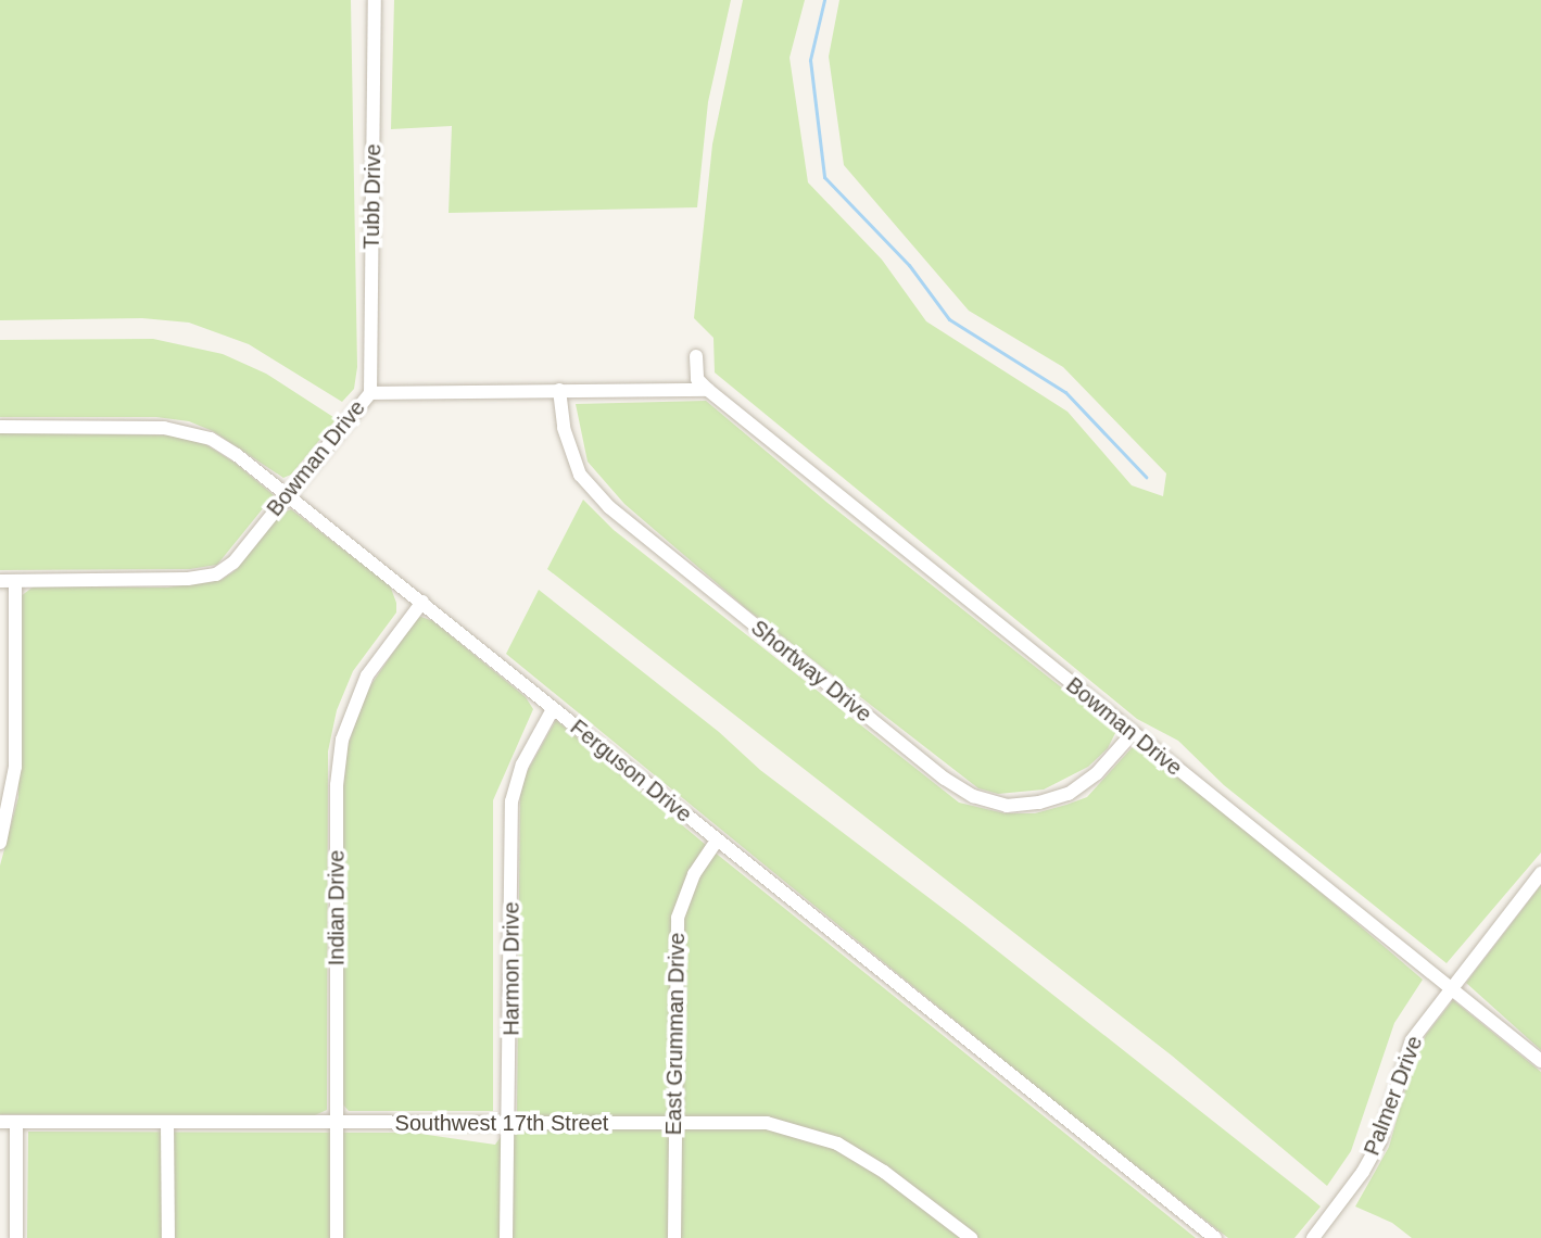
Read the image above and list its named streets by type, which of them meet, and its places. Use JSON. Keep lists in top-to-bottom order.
{
  "streets": {
    "street": [
      "Tubb Drive",
      "Bowman Drive",
      "Shortway Drive",
      "Ferguson Drive",
      "Indian Drive",
      "Harmon Drive",
      "East Grumman Drive",
      "Palmer Drive",
      "Southwest 17th Street"
    ]
  },
  "crossings": [
    ["Tubb Drive", "Bowman Drive"],
    ["Bowman Drive", "Shortway Drive"],
    ["Bowman Drive", "Ferguson Drive"],
    ["Bowman Drive", "Palmer Drive"],
    ["Ferguson Drive", "Indian Drive"],
    ["Ferguson Drive", "Harmon Drive"],
    ["Ferguson Drive", "East Grumman Drive"],
    ["Indian Drive", "Southwest 17th Street"],
    ["Harmon Drive", "Southwest 17th Street"],
    ["East Grumman Drive", "Southwest 17th Street"]
  ]
}
